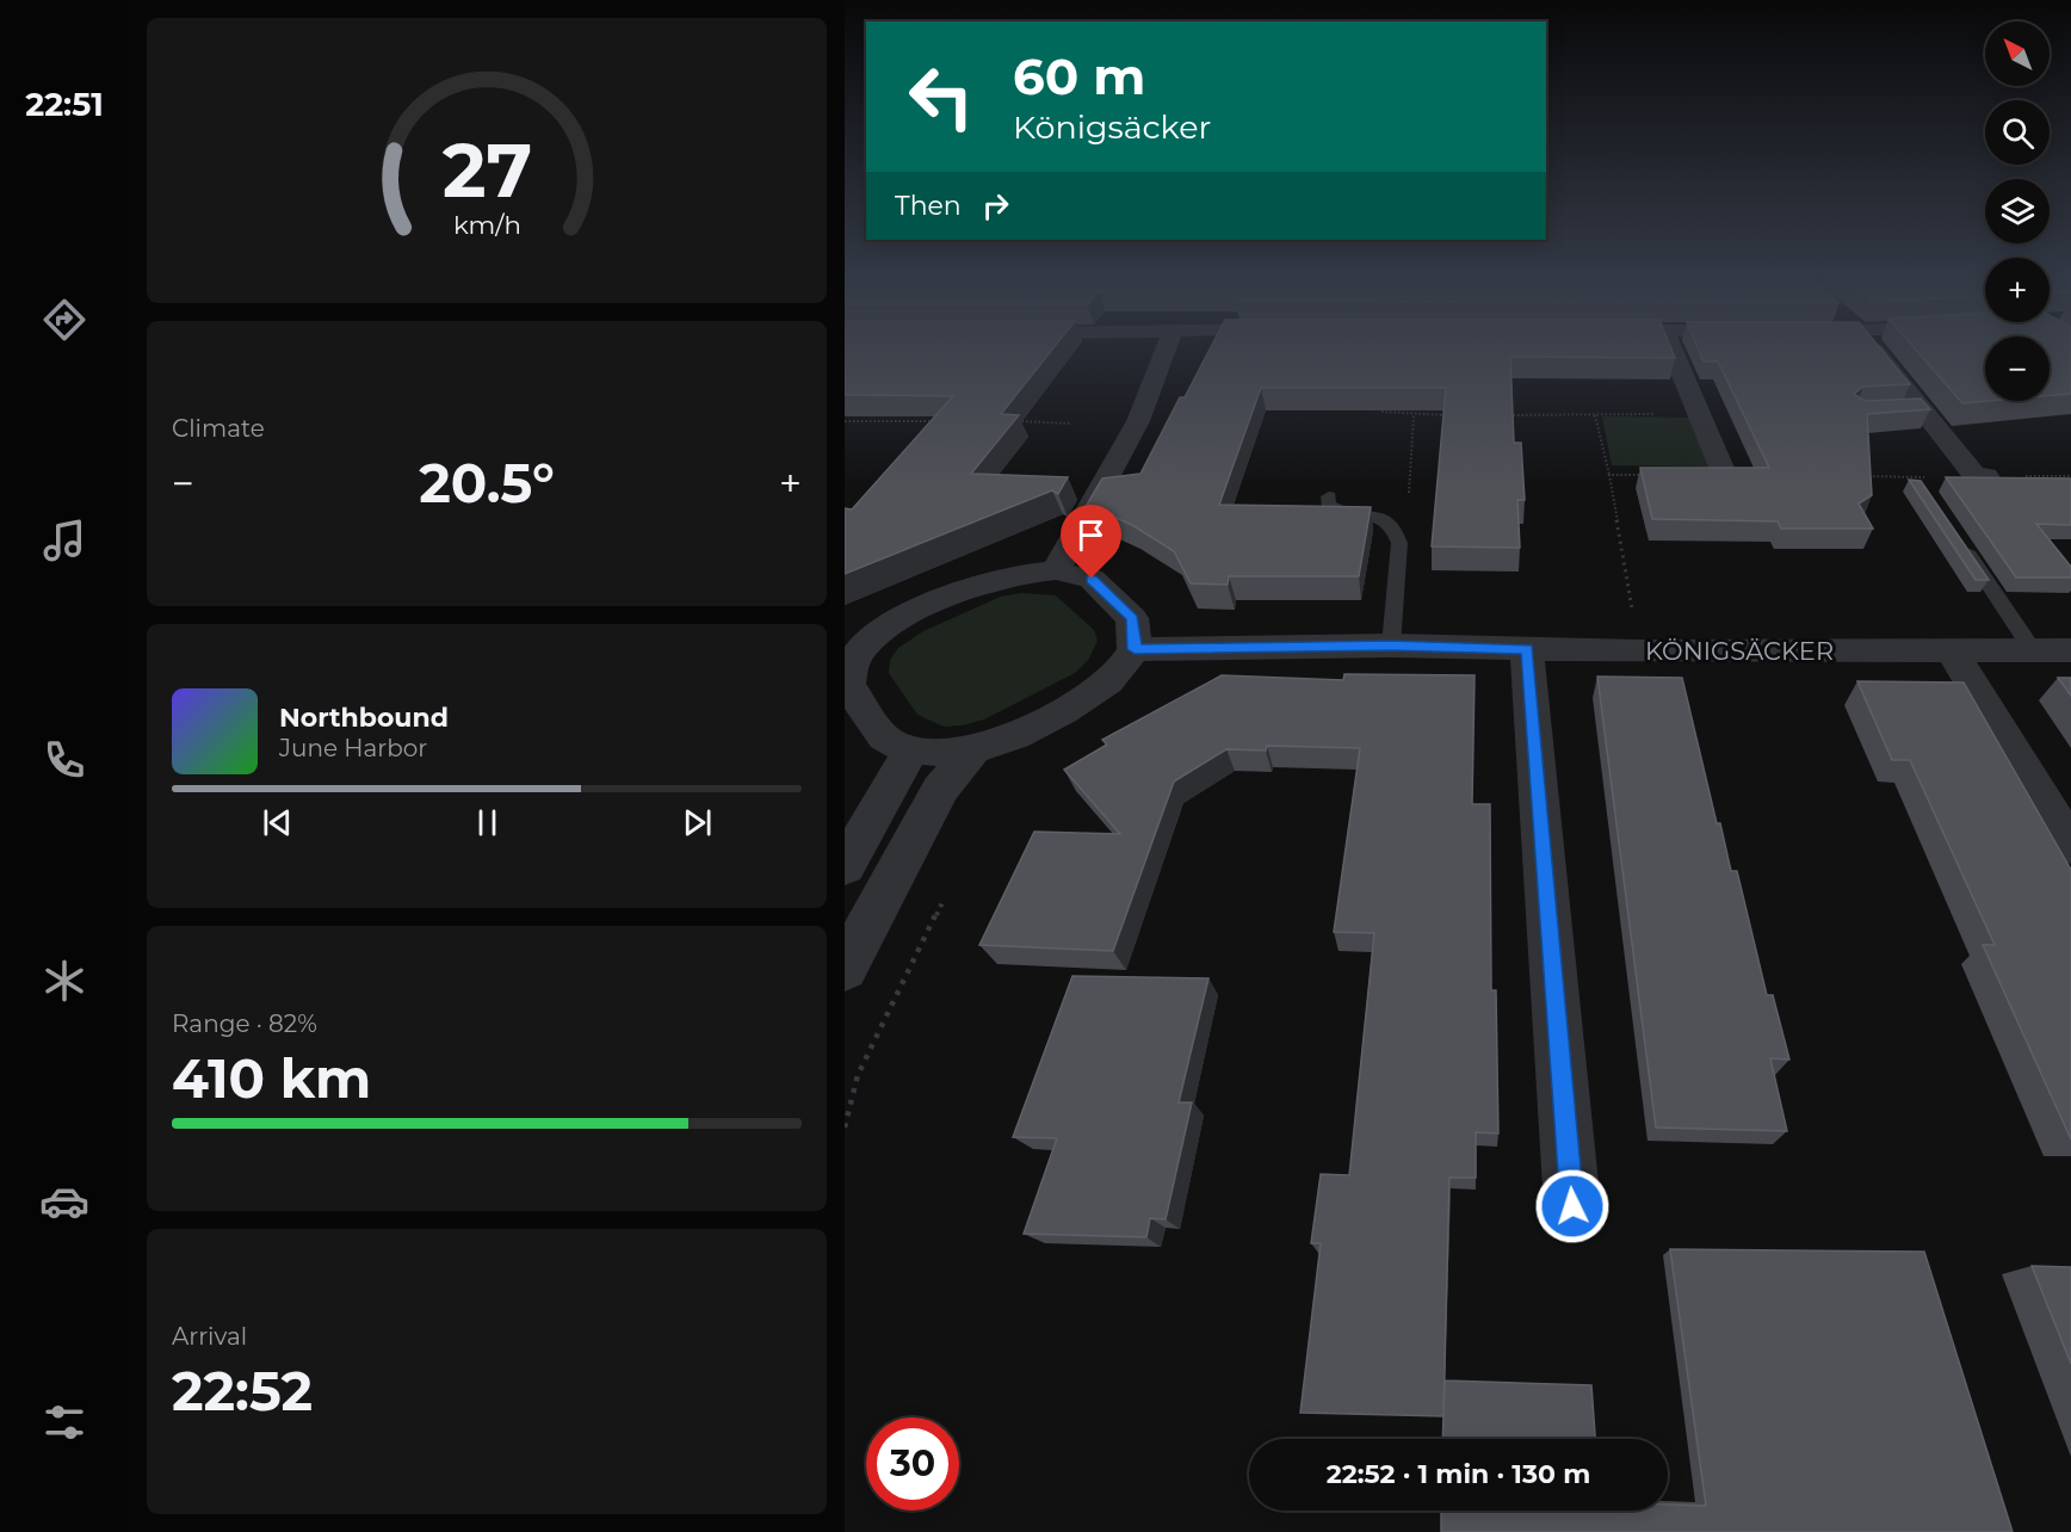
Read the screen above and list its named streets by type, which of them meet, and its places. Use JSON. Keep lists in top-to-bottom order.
{
  "streets": {
    "street": ["KÖNIGSÄCKER"]
  },
  "north": "top left",
  "page": {
    "tabs": "22:51",
    "map_buttons": ["+", "−"],
    "turn": ["60 m", "Königsäcker"],
    "then": "Then",
    "tile": [
      "Climate",
      ["Range · 82%", "410 km"],
      ["Arrival", "22:52"]
    ],
    "heat": ["−", "20.5°", "+"],
    "song": ["Northbound", "June Harbor"],
    "limit": "30",
    "trip": "22:52 · 1 min · 130 m",
    "gauge": ["27", "km/h"]
  }
}
